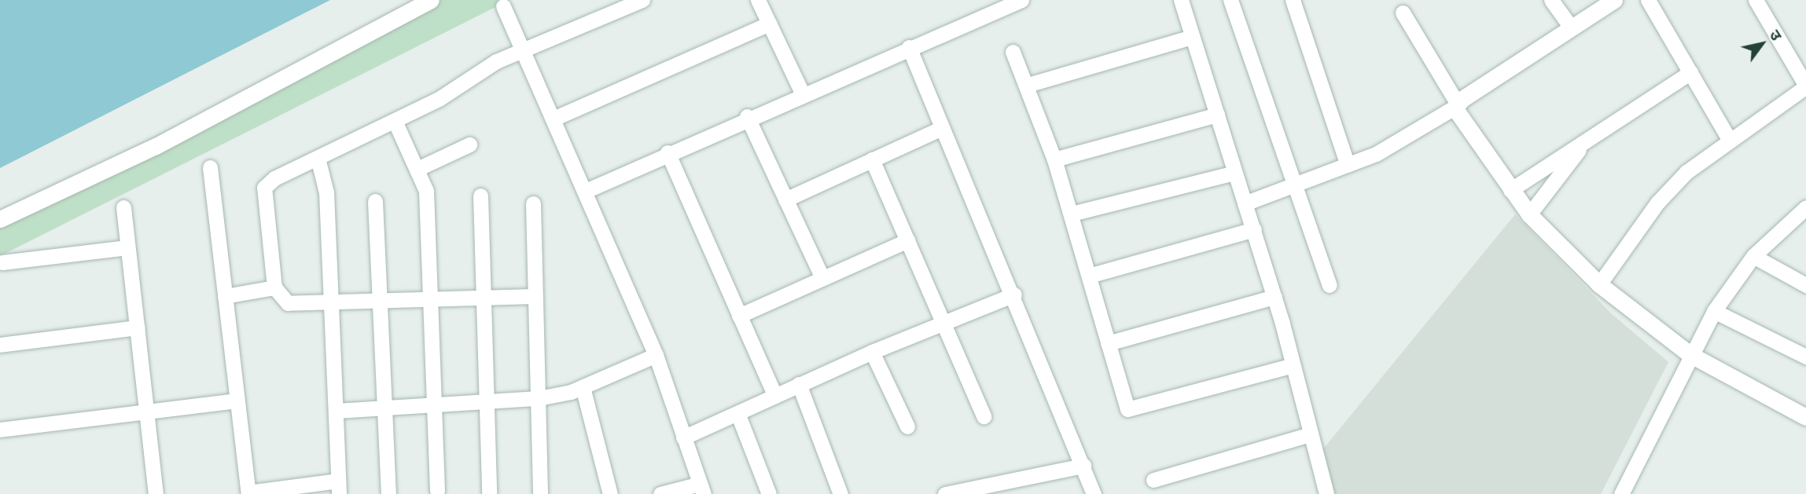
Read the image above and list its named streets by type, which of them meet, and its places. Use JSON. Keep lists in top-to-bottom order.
{
  "north": "top right"
}
